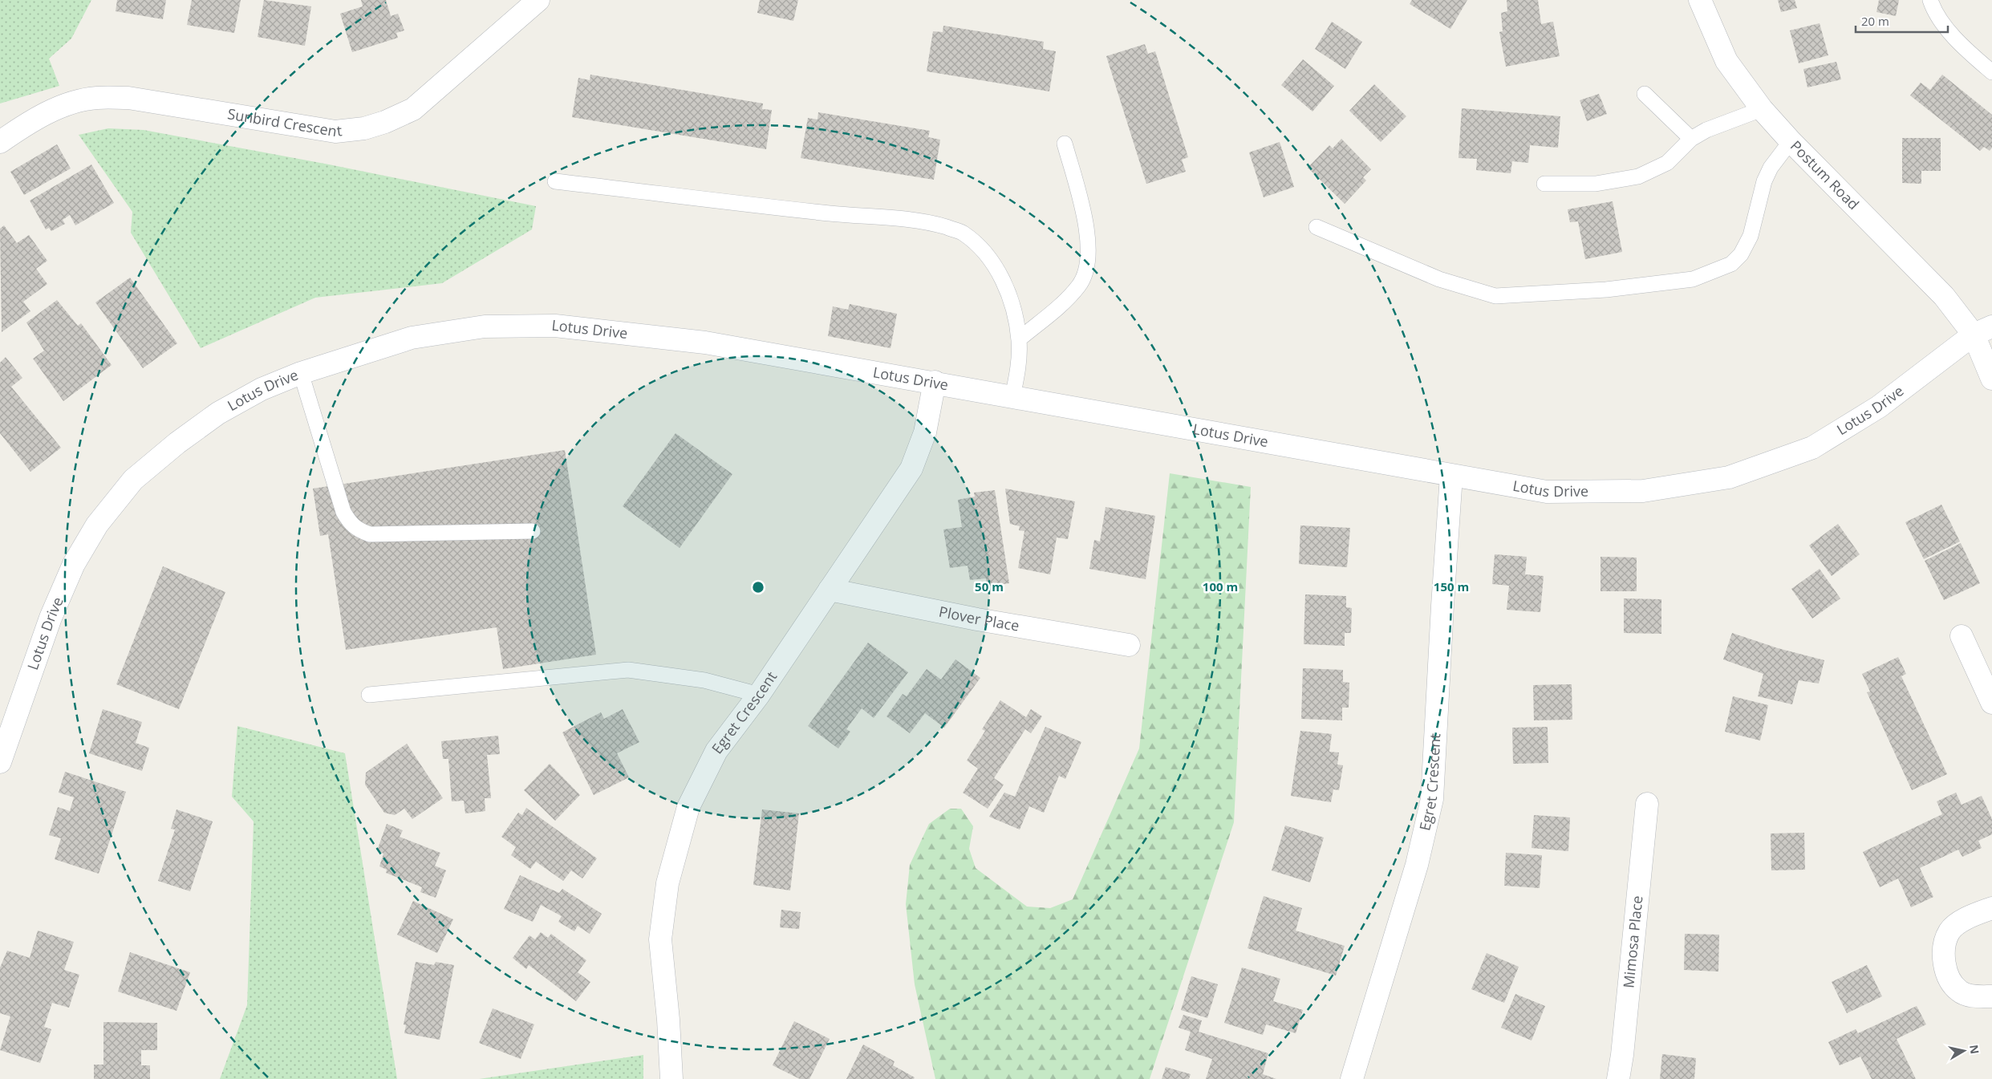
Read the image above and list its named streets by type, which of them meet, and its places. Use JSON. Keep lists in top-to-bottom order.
{
  "streets": {
    "street": [
      "Sunbird Crescent",
      "Postum Road",
      "Lotus Drive",
      "Plover Place",
      "Egret Crescent",
      "Mimosa Place"
    ]
  },
  "crossings": [
    ["Postum Road", "Lotus Drive"],
    ["Lotus Drive", "Egret Crescent"],
    ["Plover Place", "Egret Crescent"]
  ],
  "scale_bar": "20 m",
  "north": "right",
  "rings": ["50 m", "100 m", "150 m"]
}
